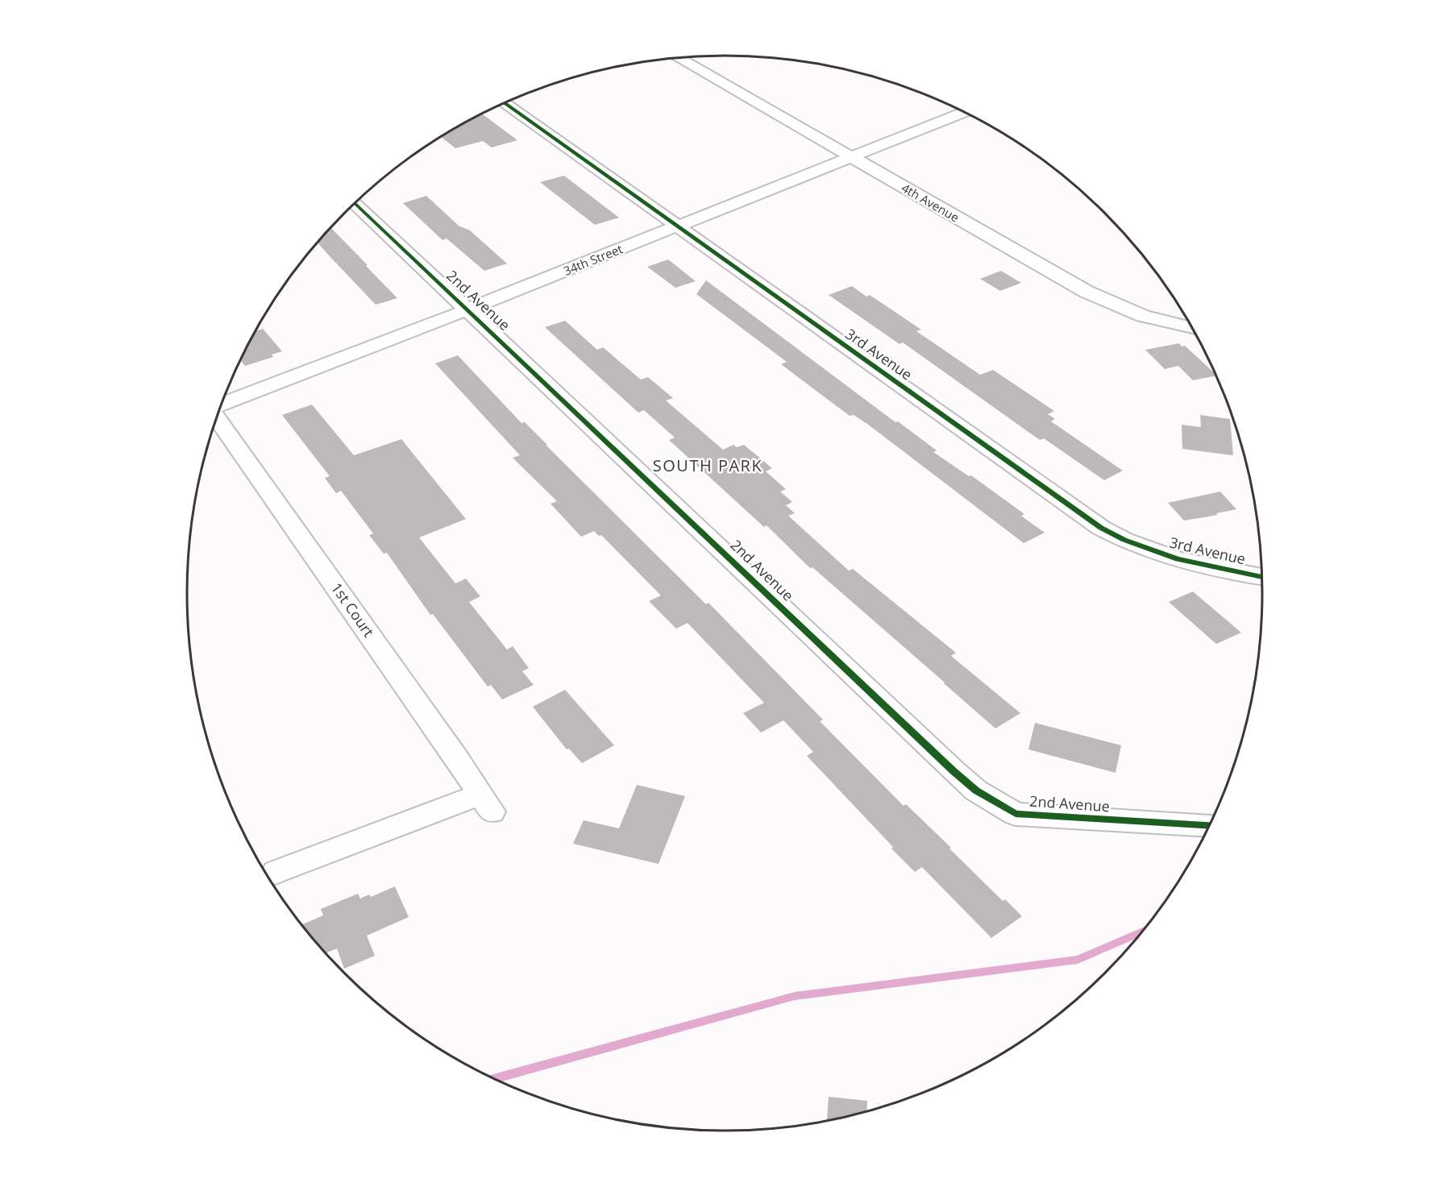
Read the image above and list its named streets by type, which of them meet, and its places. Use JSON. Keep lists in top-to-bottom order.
{
  "streets": {
    "street": [
      "4th Avenue",
      "34th Street",
      "2nd Avenue",
      "3rd Avenue",
      "1st Court"
    ]
  },
  "crossings": [
    ["4th Avenue", "34th Street"],
    ["34th Street", "2nd Avenue"],
    ["34th Street", "3rd Avenue"]
  ],
  "districts": ["SOUTH PARK"]
}
